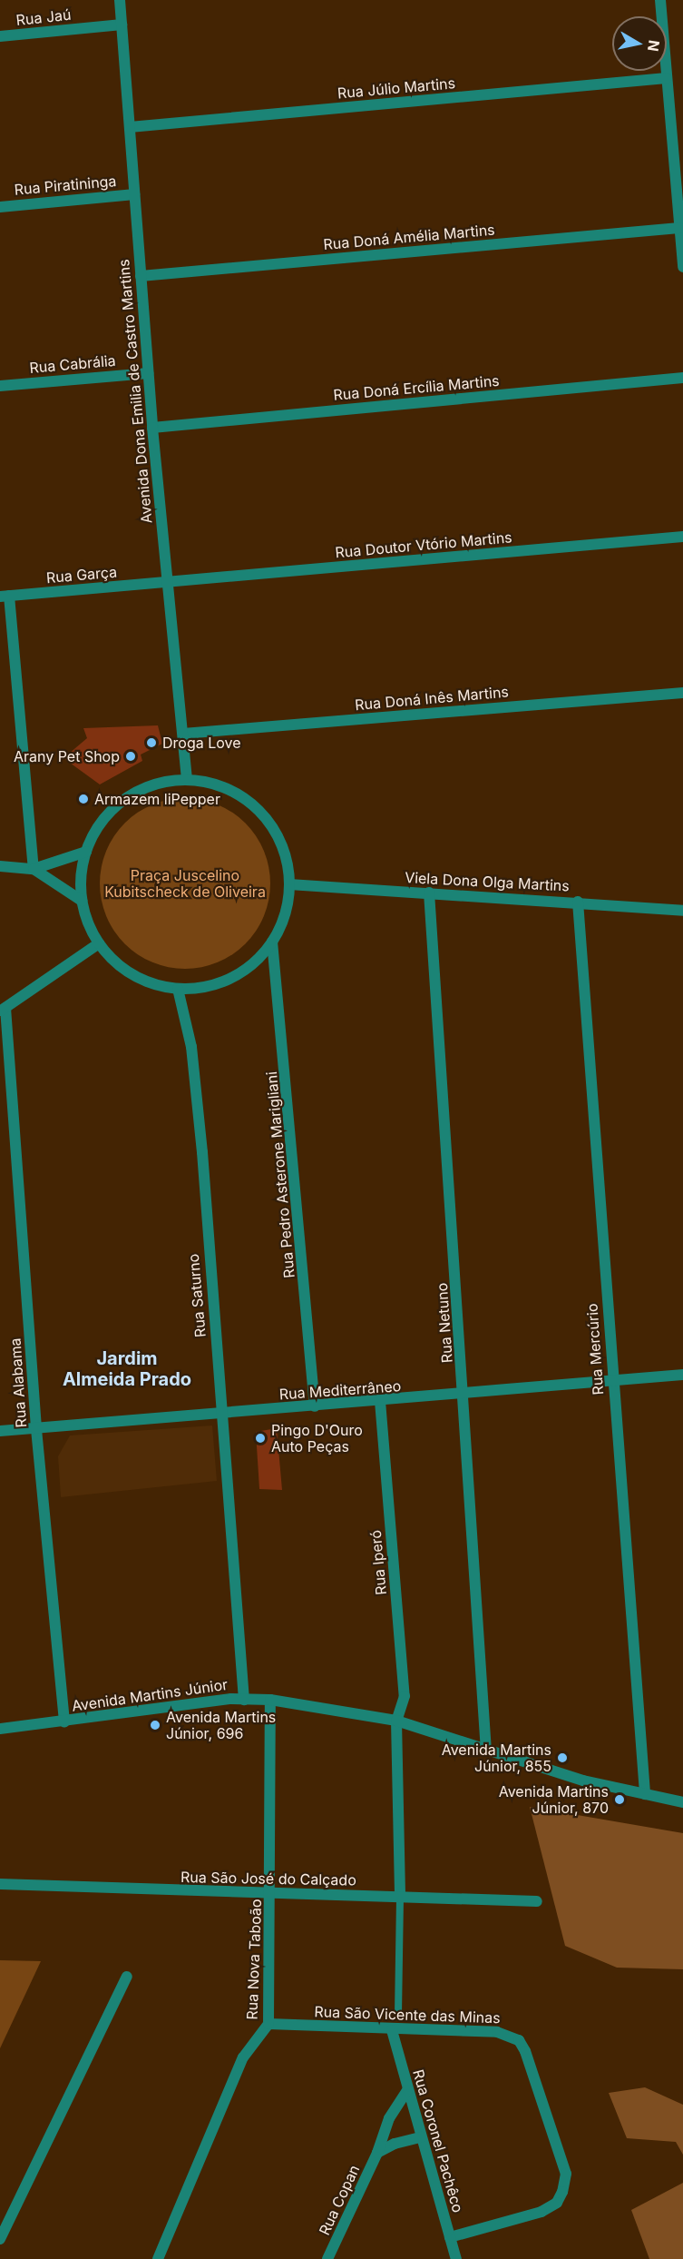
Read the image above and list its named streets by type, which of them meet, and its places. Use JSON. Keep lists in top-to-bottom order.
{
  "streets": {
    "street": [
      "Rua Jaú",
      "Rua Júlio Martins",
      "Rua Piratininga",
      "Rua Doná Amélia Martins",
      "Rua Cabrália",
      "Rua Doná Ercília Martins",
      "Avenida Dona Emilia de Castro Martins",
      "Rua Doutor Vtório Martins",
      "Rua Garça",
      "Rua Doná Inês Martins",
      "Viela Dona Olga Martins",
      "Rua Pedro Asterone Marigliani",
      "Rua Saturno",
      "Rua Netuno",
      "Rua Mercúrio",
      "Rua Alabama",
      "Rua Mediterrâneo",
      "Rua Iperó",
      "Avenida Martins Júnior",
      "Rua São José do Calçado",
      "Rua Nova Taboão",
      "Rua São Vicente das Minas",
      "Rua Coronel Pachêco",
      "Rua Copan"
    ]
  },
  "crossings": [
    ["Rua Jaú", "Avenida Dona Emilia de Castro Martins"],
    ["Rua Júlio Martins", "Avenida Dona Emilia de Castro Martins"],
    ["Rua Piratininga", "Avenida Dona Emilia de Castro Martins"],
    ["Rua Doná Amélia Martins", "Avenida Dona Emilia de Castro Martins"],
    ["Rua Cabrália", "Avenida Dona Emilia de Castro Martins"],
    ["Rua Doná Ercília Martins", "Avenida Dona Emilia de Castro Martins"],
    ["Avenida Dona Emilia de Castro Martins", "Rua Doutor Vtório Martins"],
    ["Avenida Dona Emilia de Castro Martins", "Rua Garça"],
    ["Avenida Dona Emilia de Castro Martins", "Rua Doná Inês Martins"],
    ["Rua Doutor Vtório Martins", "Rua Garça"],
    ["Viela Dona Olga Martins", "Rua Netuno"],
    ["Viela Dona Olga Martins", "Rua Mercúrio"],
    ["Rua Pedro Asterone Marigliani", "Rua Mediterrâneo"],
    ["Rua Saturno", "Rua Mediterrâneo"],
    ["Rua Saturno", "Avenida Martins Júnior"],
    ["Rua Netuno", "Rua Mediterrâneo"],
    ["Rua Netuno", "Avenida Martins Júnior"],
    ["Rua Mercúrio", "Rua Mediterrâneo"],
    ["Rua Mercúrio", "Avenida Martins Júnior"],
    ["Rua Alabama", "Rua Mediterrâneo"],
    ["Rua Alabama", "Avenida Martins Júnior"],
    ["Rua Mediterrâneo", "Rua Iperó"],
    ["Rua Iperó", "Avenida Martins Júnior"],
    ["Rua Iperó", "Rua São José do Calçado"],
    ["Avenida Martins Júnior", "Rua Nova Taboão"],
    ["Rua São José do Calçado", "Rua Nova Taboão"],
    ["Rua Nova Taboão", "Rua São Vicente das Minas"],
    ["Rua São Vicente das Minas", "Rua Coronel Pachêco"],
    ["Rua Coronel Pachêco", "Rua Copan"]
  ],
  "districts": ["Jardim Almeida Prado"],
  "parks": ["Praça Juscelino Kubitscheck de Oliveira"],
  "places": [
    "Droga Love",
    "Arany Pet Shop",
    "Armazem liPepper",
    "Pingo D'Ouro Auto Peças",
    "Avenida Martins Júnior, 696",
    "Avenida Martins Júnior, 855",
    "Avenida Martins Júnior, 870"
  ],
  "north": "right"
}
